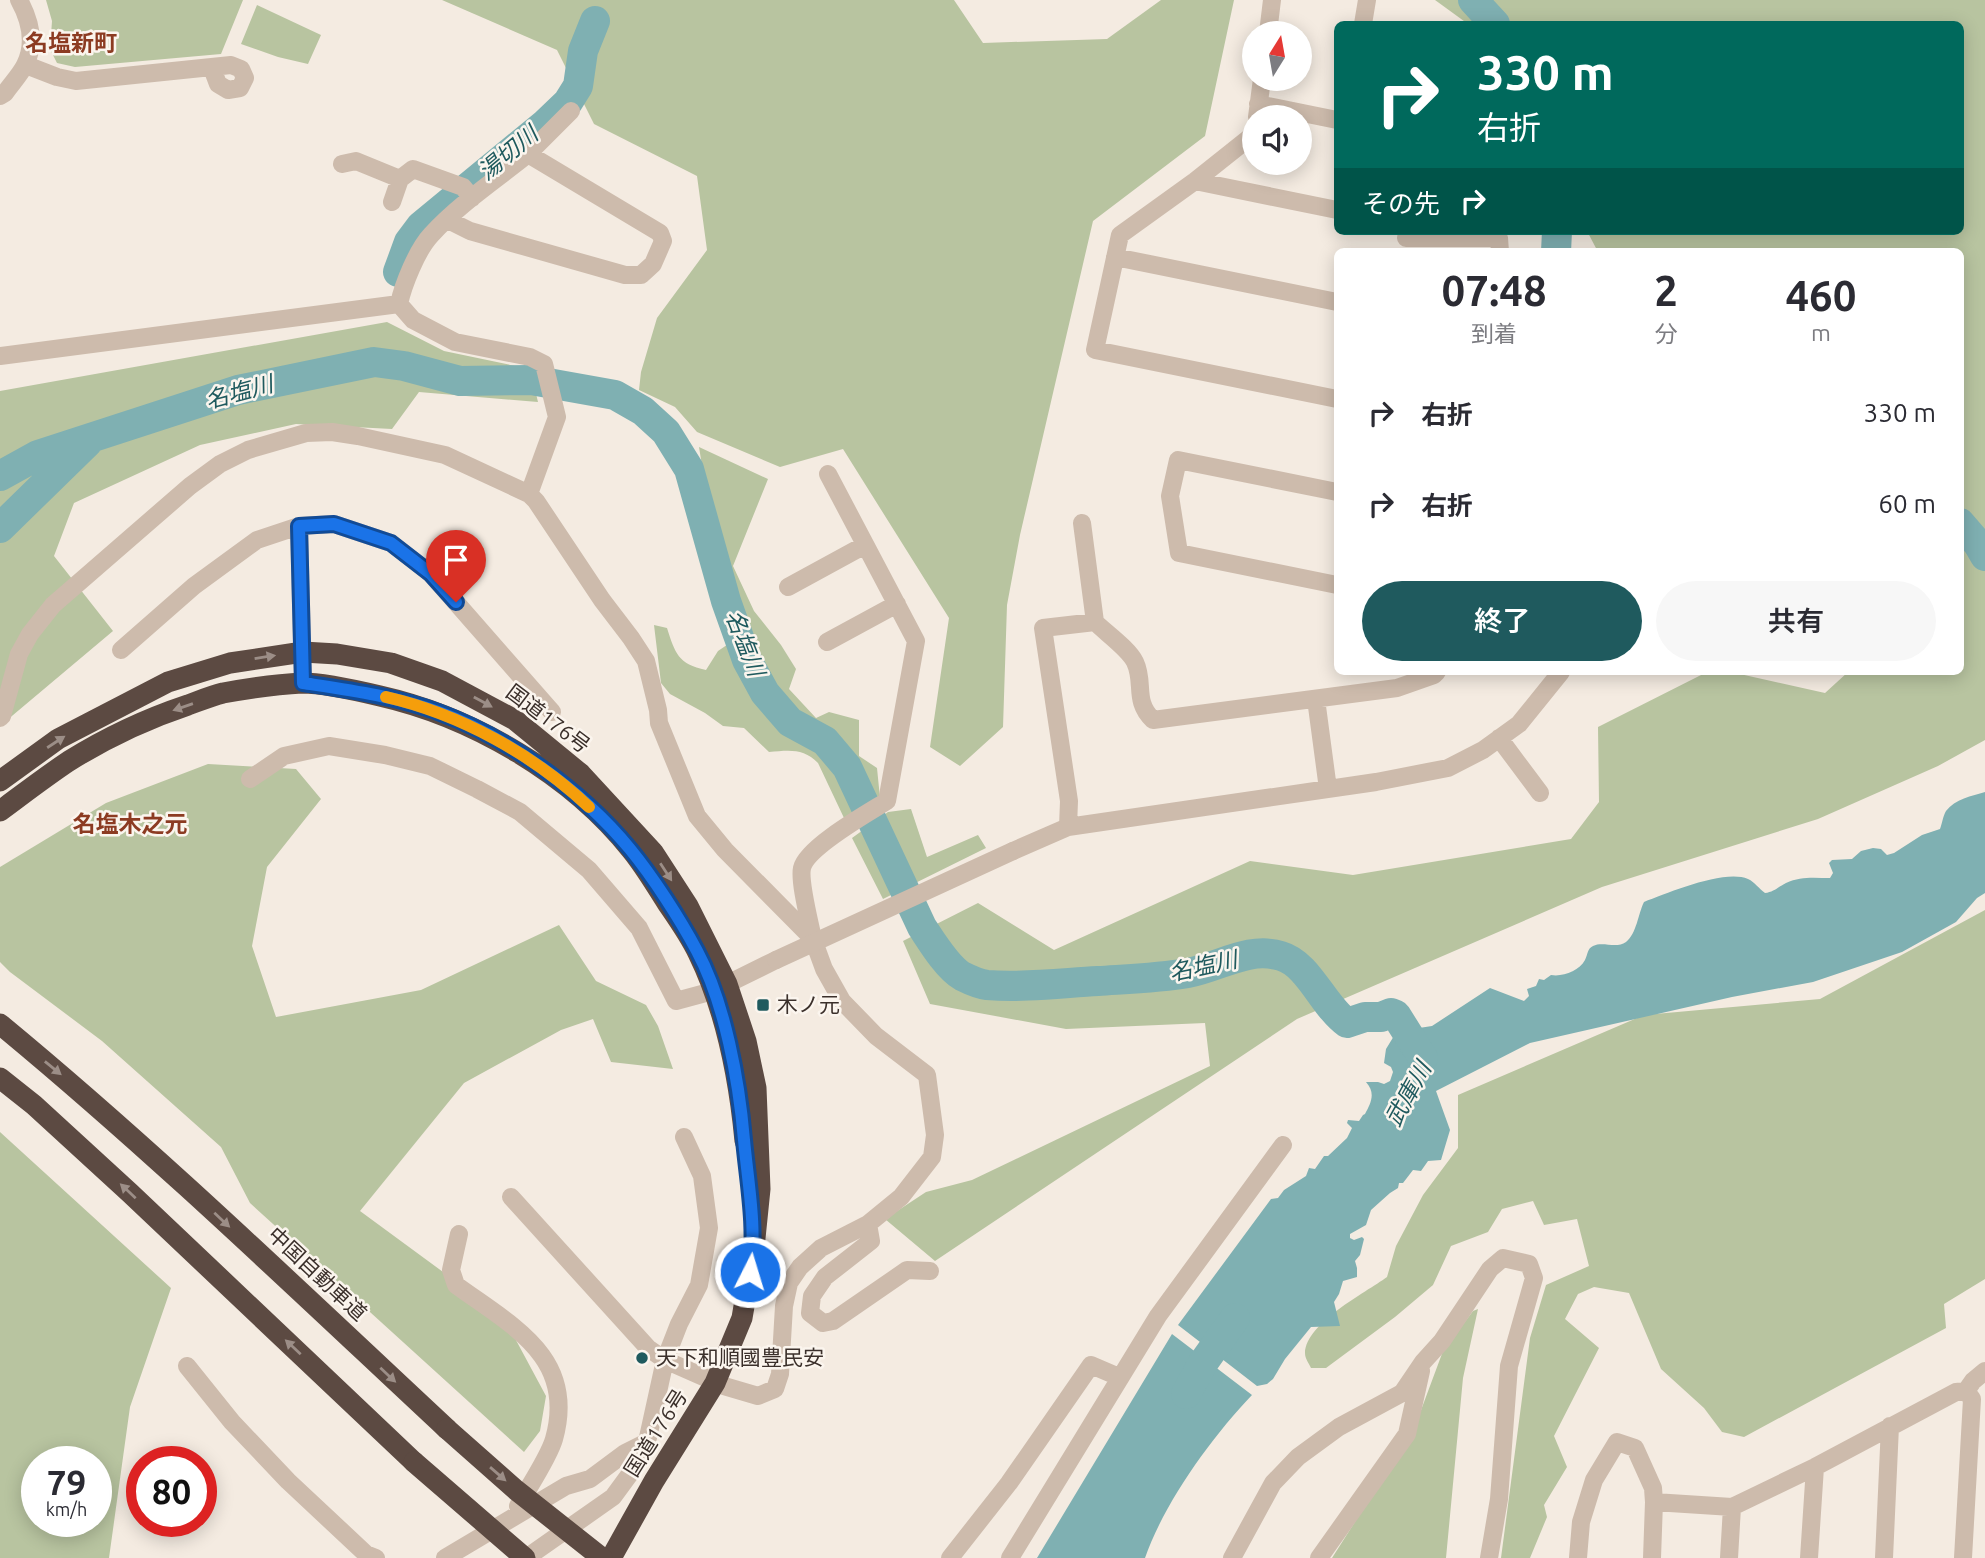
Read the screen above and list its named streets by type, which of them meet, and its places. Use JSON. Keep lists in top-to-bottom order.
{
  "streets": {
    "highway": ["国道176号", "中国自動車道"]
  },
  "districts": ["名塩新町", "名塩木之元"],
  "water": ["湯切川", "名塩川", "武庫川"],
  "places": {
    "transit": ["木ノ元"],
    "other": ["天下和順國豊民安"]
  },
  "north": "top",
  "page": {
    "turn": ["330 m", "右折"],
    "then": "その先",
    "eta": [
      "07:48",
      "到着",
      "2",
      "分",
      "460",
      "m"
    ],
    "list": [
      {
        "name": "右折",
        "value": "330 m"
      },
      {
        "name": "右折",
        "value": "60 m"
      }
    ],
    "buttons": ["終了", "共有"],
    "speed": "79 km/h",
    "limit": "80"
  }
}
